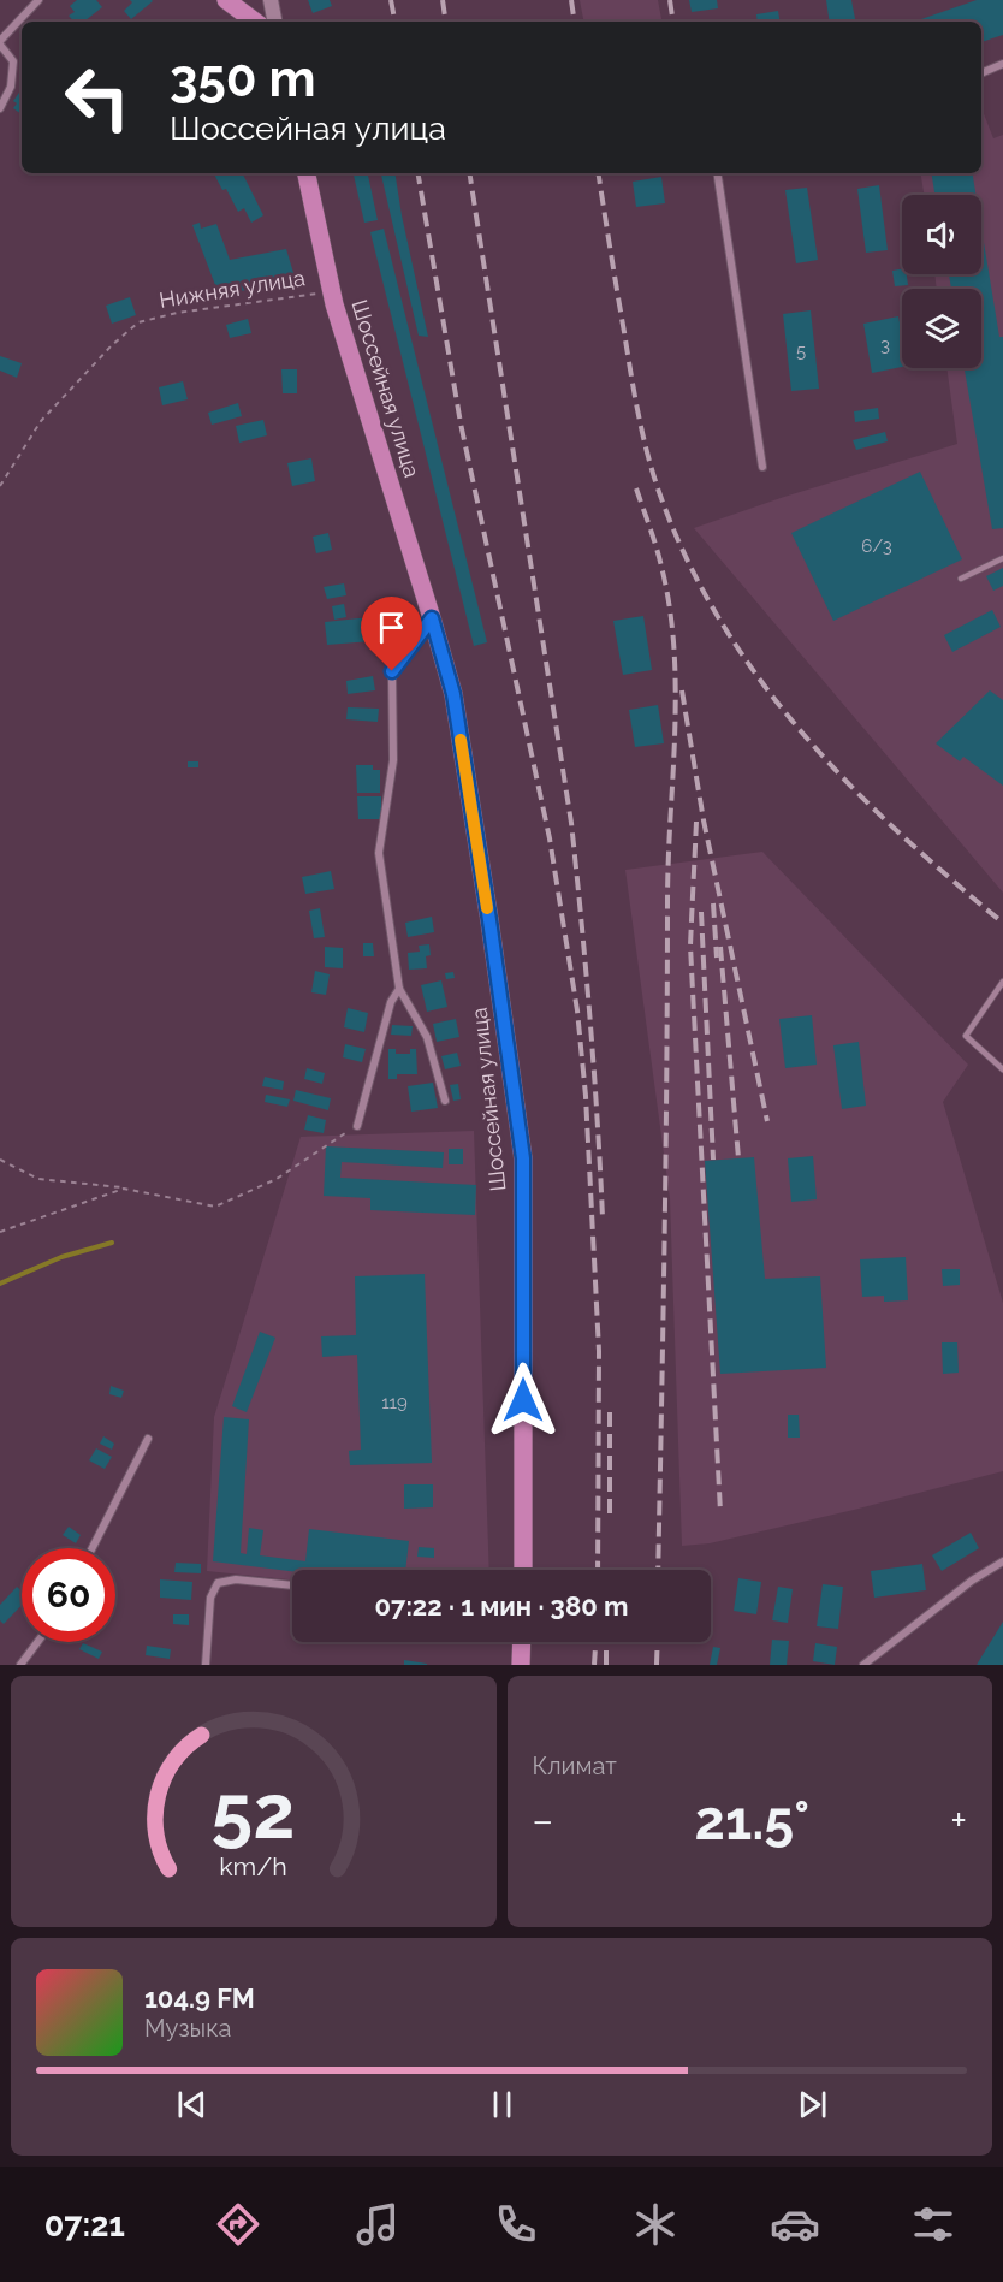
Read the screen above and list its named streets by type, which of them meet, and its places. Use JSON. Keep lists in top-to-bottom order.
{
  "streets": {
    "main road": ["Шоссейная улица"],
    "path": ["Нижняя улица"]
  },
  "crossings": [
    ["Нижняя улица", "Шоссейная улица"]
  ],
  "house_numbers": [
    "3",
    "5",
    "6/3",
    "119"
  ],
  "page": {
    "turn": ["350 m", "Шоссейная улица"],
    "limit": "60",
    "trip": "07:22 · 1 мин · 380 m",
    "tile": "Климат",
    "heat": ["−", "21.5°", "+"],
    "song": ["104.9 FM", "Музыка"],
    "tabs": "07:21",
    "gauge": ["52", "km/h"]
  }
}
